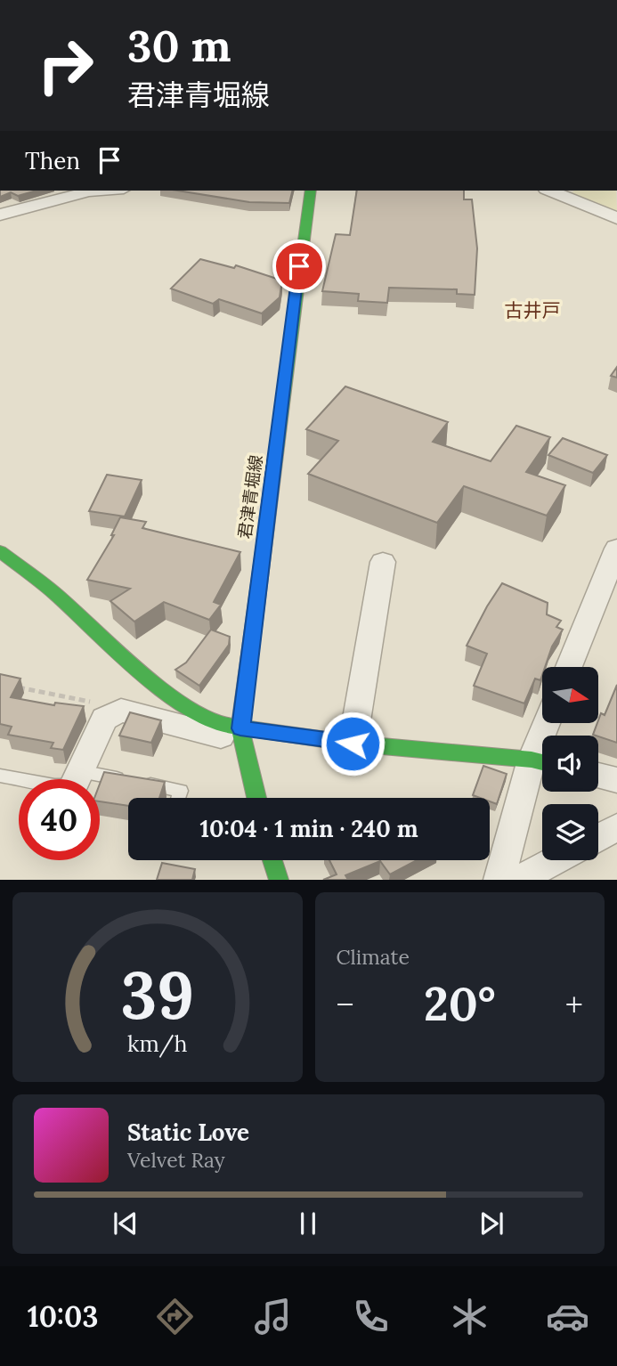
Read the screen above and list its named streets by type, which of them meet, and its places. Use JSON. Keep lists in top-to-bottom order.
{
  "streets": {
    "main road": ["君津青堀線"]
  },
  "districts": ["古井戸"],
  "north": "right",
  "page": {
    "turn": ["30 m", "君津青堀線"],
    "then": "Then",
    "limit": "40",
    "trip": "10:04 · 1 min · 240 m",
    "tile": "Climate",
    "heat": ["−", "20°", "+"],
    "song": ["Static Love", "Velvet Ray"],
    "tabs": "10:03",
    "gauge": ["39", "km/h"]
  }
}
